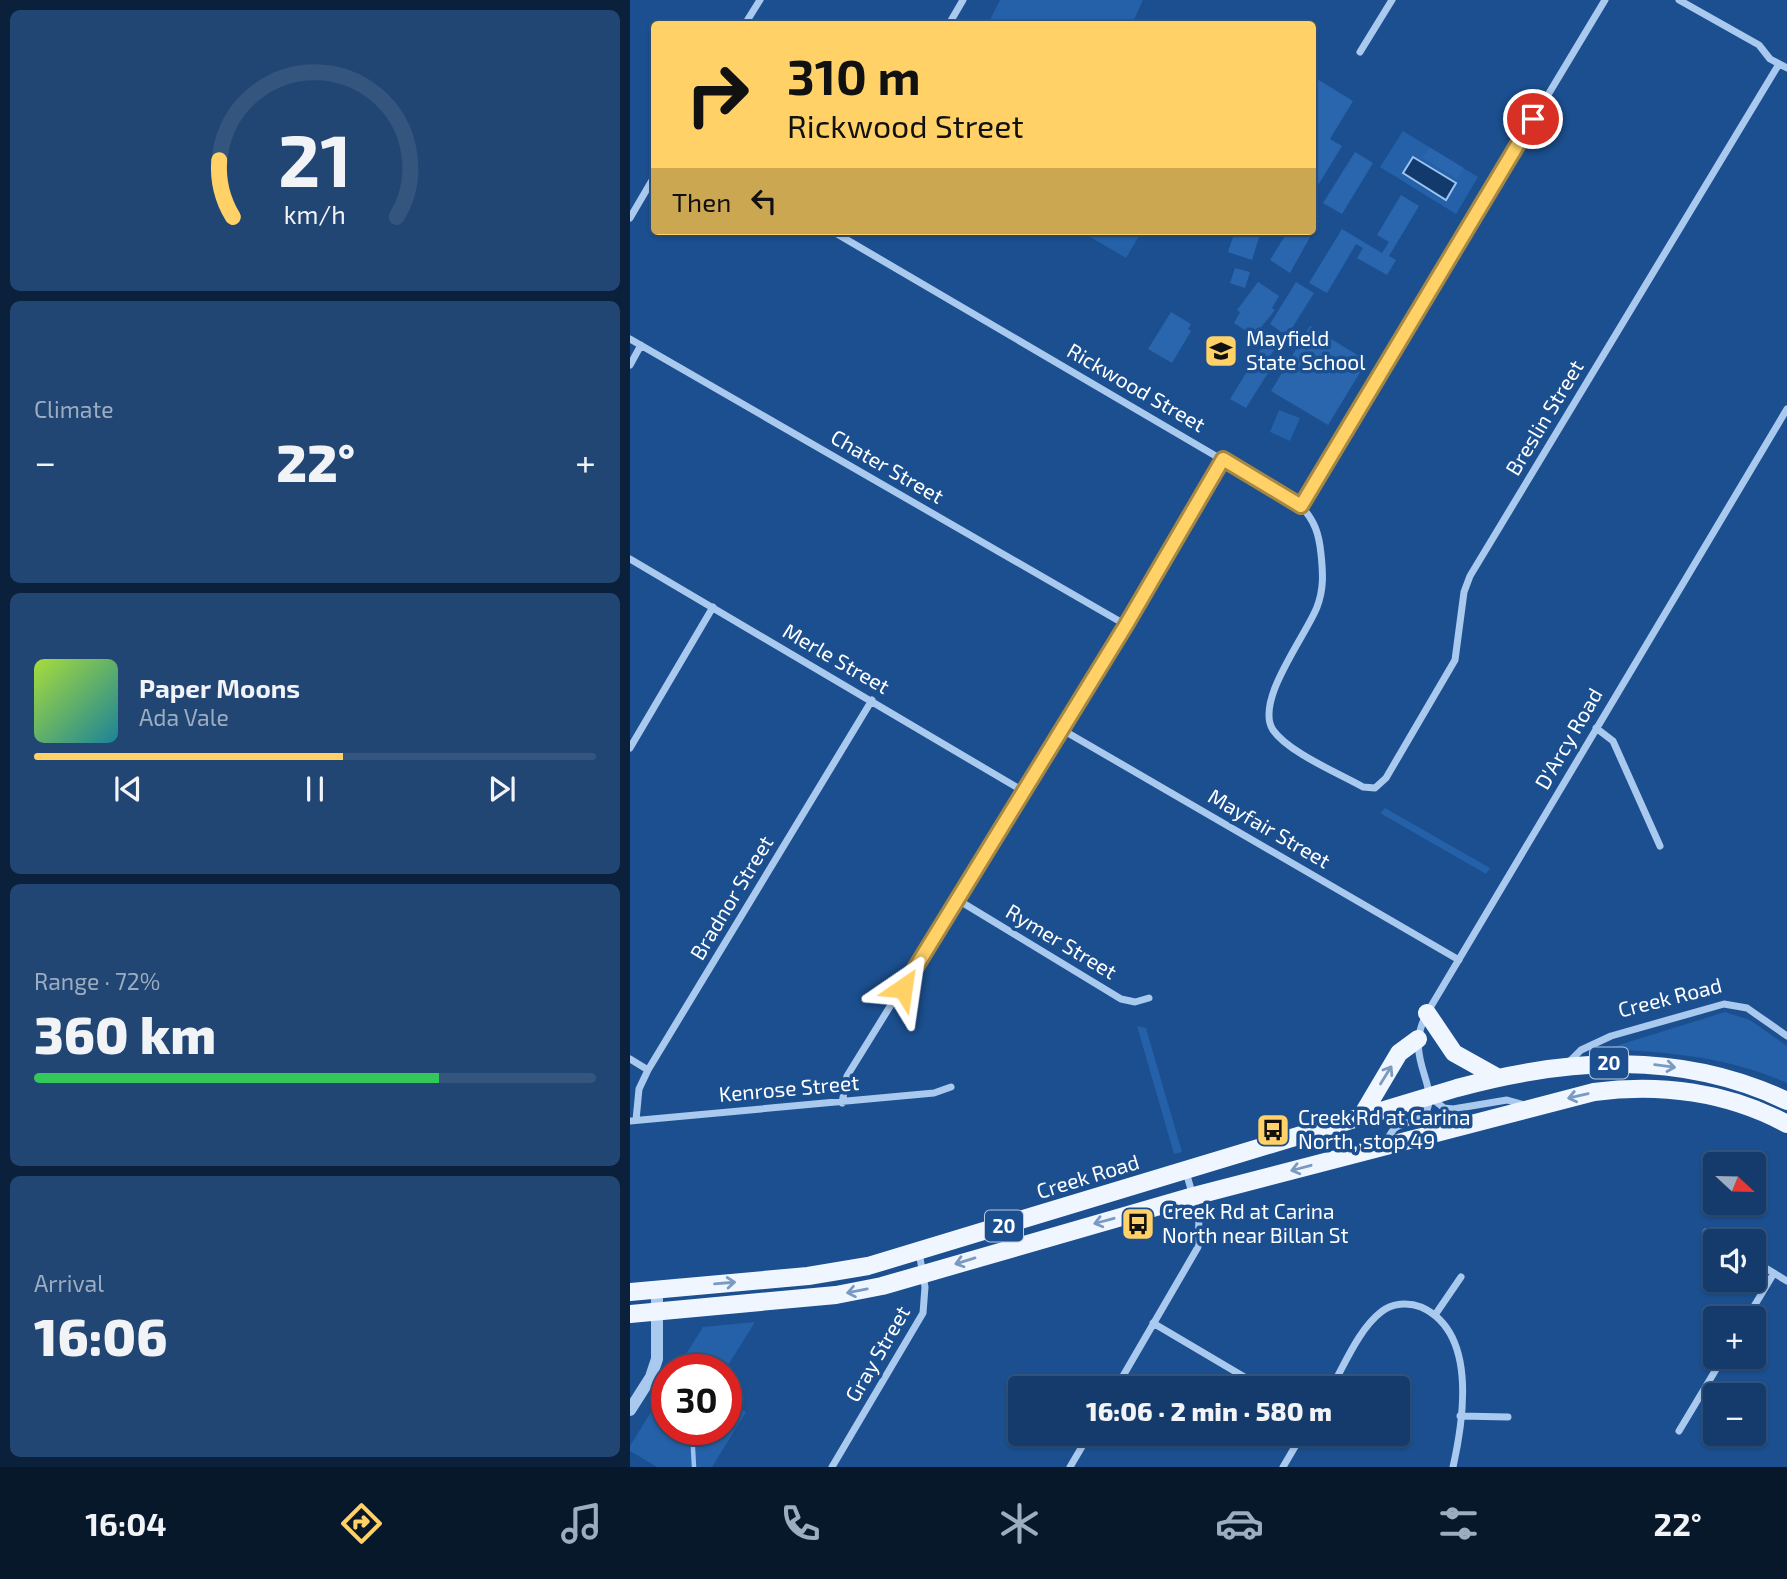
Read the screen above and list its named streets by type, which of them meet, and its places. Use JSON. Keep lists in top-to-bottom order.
{
  "streets": {
    "main road": ["Creek Road", "20"],
    "street": [
      "Rickwood Street",
      "Breslin Street",
      "Chater Street",
      "Merle Street",
      "D'Arcy Road",
      "Mayfair Street",
      "Bradnor Street",
      "Rymer Street",
      "Kenrose Street",
      "Gray Street"
    ]
  },
  "crossings": [
    ["Rickwood Street", "Breslin Street"],
    ["Merle Street", "Bradnor Street"],
    ["D'Arcy Road", "Mayfair Street"],
    ["D'Arcy Road", "Creek Road"],
    ["Bradnor Street", "Kenrose Street"],
    ["Creek Road", "Gray Street"],
    ["20", "Gray Street"]
  ],
  "places": {
    "school or university": ["Mayfield State School"],
    "bus stop": ["Creek Rd at Carina North, stop 49", "Creek Rd at Carina North near Billan St"]
  },
  "north": "right",
  "page": {
    "turn": ["310 m", "Rickwood Street"],
    "then": "Then",
    "tile": [
      "Climate",
      ["Range · 72%", "360 km"],
      ["Arrival", "16:06"]
    ],
    "heat": ["−", "22°", "+"],
    "song": ["Paper Moons", "Ada Vale"],
    "map_buttons": ["+", "−"],
    "limit": "30",
    "trip": "16:06 · 2 min · 580 m",
    "tabs": ["16:04", "22°"],
    "gauge": ["21", "km/h"]
  }
}
